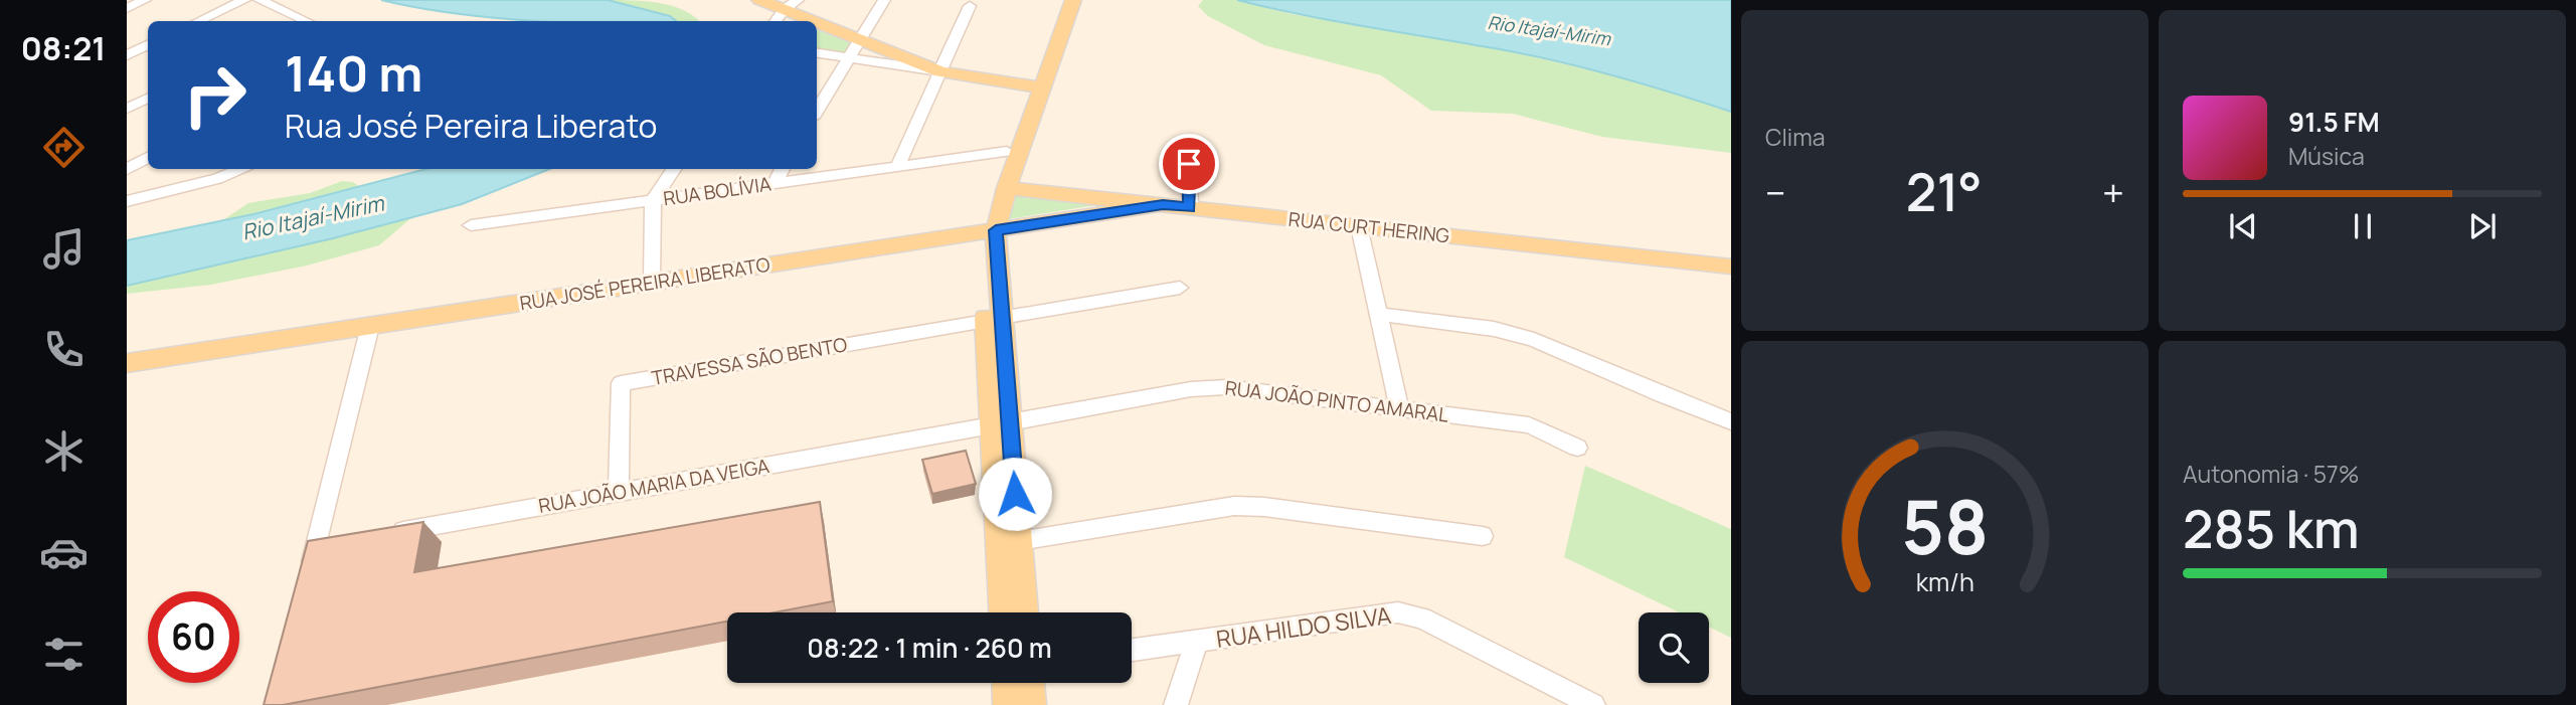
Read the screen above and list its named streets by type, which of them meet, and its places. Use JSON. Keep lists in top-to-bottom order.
{
  "streets": {
    "main road": ["RUA CURT HERING", "RUA JOSÉ PEREIRA LIBERATO"],
    "street": [
      "RUA BOLÍVIA",
      "TRAVESSA SÃO BENTO",
      "RUA JOÃO PINTO AMARAL",
      "RUA JOÃO MARIA DA VEIGA",
      "RUA HILDO SILVA"
    ]
  },
  "crossings": [
    ["RUA CURT HERING", "RUA JOSÉ PEREIRA LIBERATO"],
    ["TRAVESSA SÃO BENTO", "RUA JOÃO MARIA DA VEIGA"],
    ["RUA JOÃO PINTO AMARAL", "RUA JOÃO MARIA DA VEIGA"]
  ],
  "water": ["Rio Itajaí-Mirim"],
  "page": {
    "tabs": "08:21",
    "tile": [
      "Clima",
      ["Autonomia · 57%", "285 km"]
    ],
    "turn": ["140 m", "Rua José Pereira Liberato"],
    "song": ["91.5 FM", "Música"],
    "heat": ["−", "21°", "+"],
    "limit": "60",
    "trip": "08:22 · 1 min · 260 m",
    "gauge": ["58", "km/h"]
  }
}
